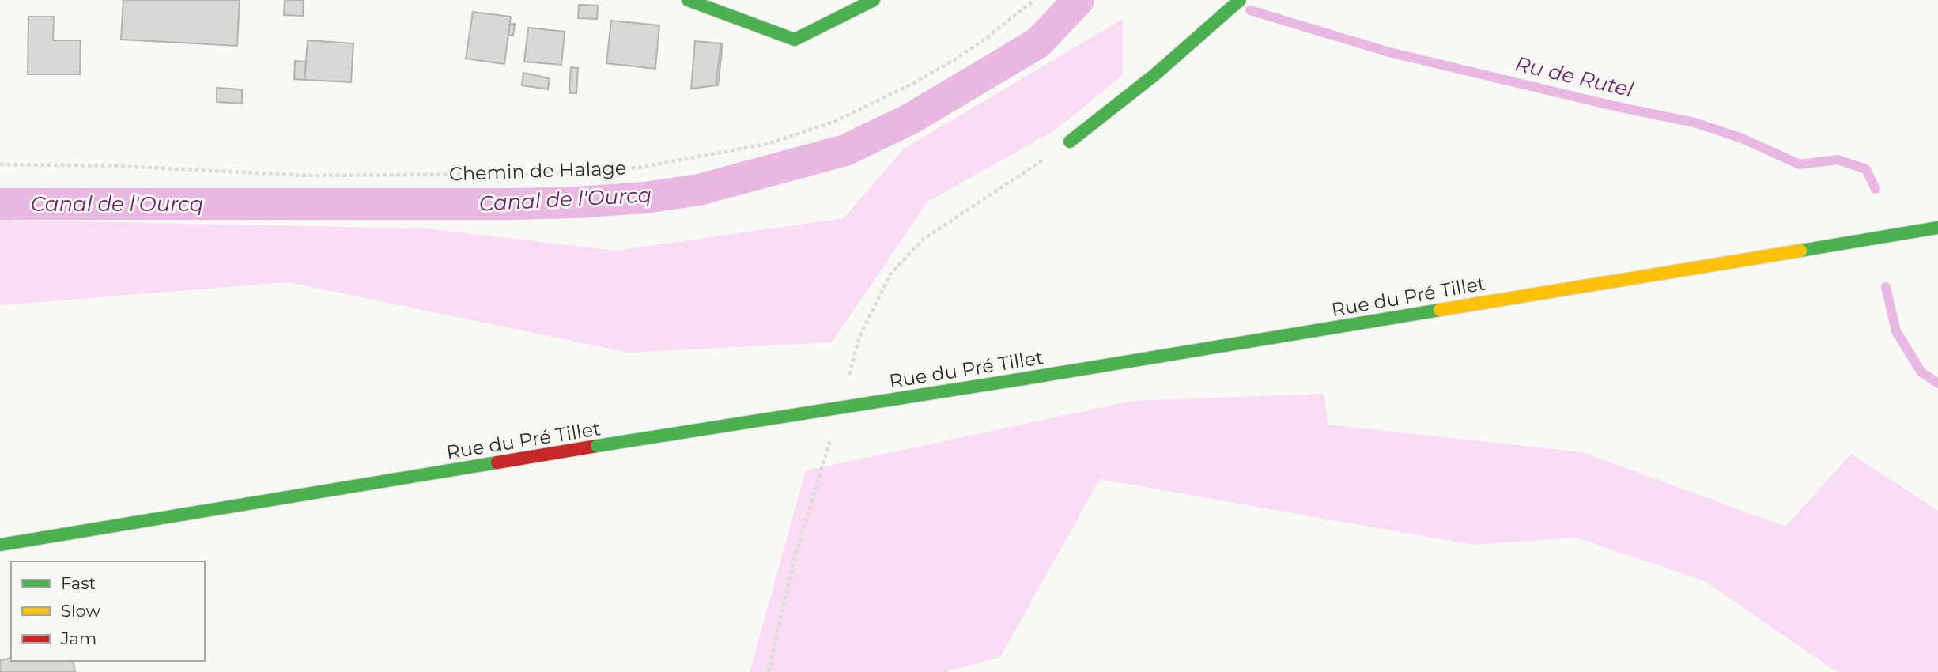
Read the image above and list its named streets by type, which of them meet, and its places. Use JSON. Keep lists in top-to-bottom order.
{
  "streets": {
    "street": ["Rue du Pré Tillet"],
    "path": ["Chemin de Halage"]
  },
  "water": ["Ru de Rutel", "Canal de l'Ourcq"],
  "legend": ["Fast", "Slow", "Jam"]
}
